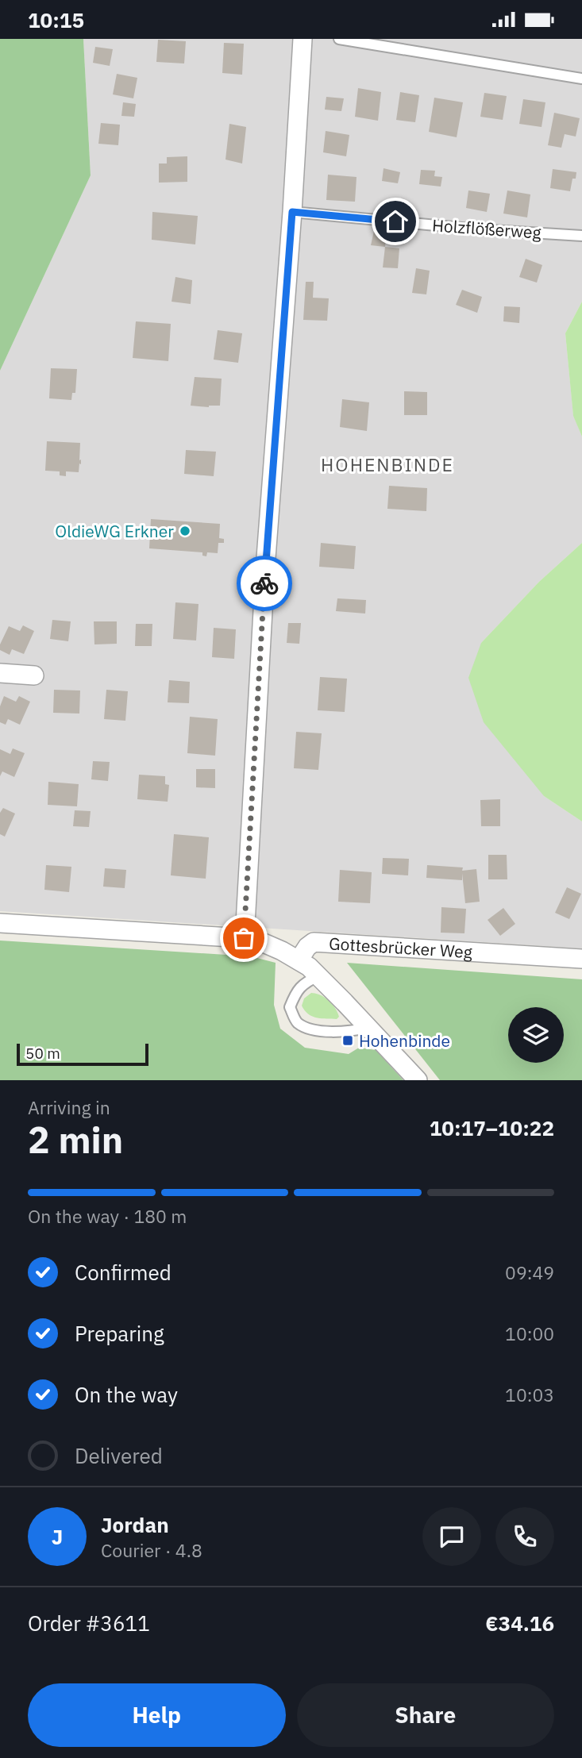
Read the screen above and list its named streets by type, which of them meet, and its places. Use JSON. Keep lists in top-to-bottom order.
{
  "streets": {
    "street": ["Gottesbrücker Weg"],
    "lane": ["Holzflößerweg"]
  },
  "districts": ["HOHENBINDE"],
  "places": {
    "other": ["OldieWG Erkner"],
    "transit": ["Hohenbinde"]
  },
  "scale_bar": "50 m",
  "page": {
    "status": "10:15",
    "scale": "50 m",
    "heading": ["2 min", "Arriving in", "10:17–10:22"],
    "panel": [
      "Jordan",
      "Courier · 4.8",
      "Order #3611",
      "€34.16"
    ],
    "bar": "On the way · 180 m",
    "list": [
      ["Confirmed", "09:49"],
      ["Preparing", "10:00"],
      ["On the way", "10:03"],
      "Delivered"
    ],
    "round": "J",
    "buttons": ["Help", "Share"]
  }
}
